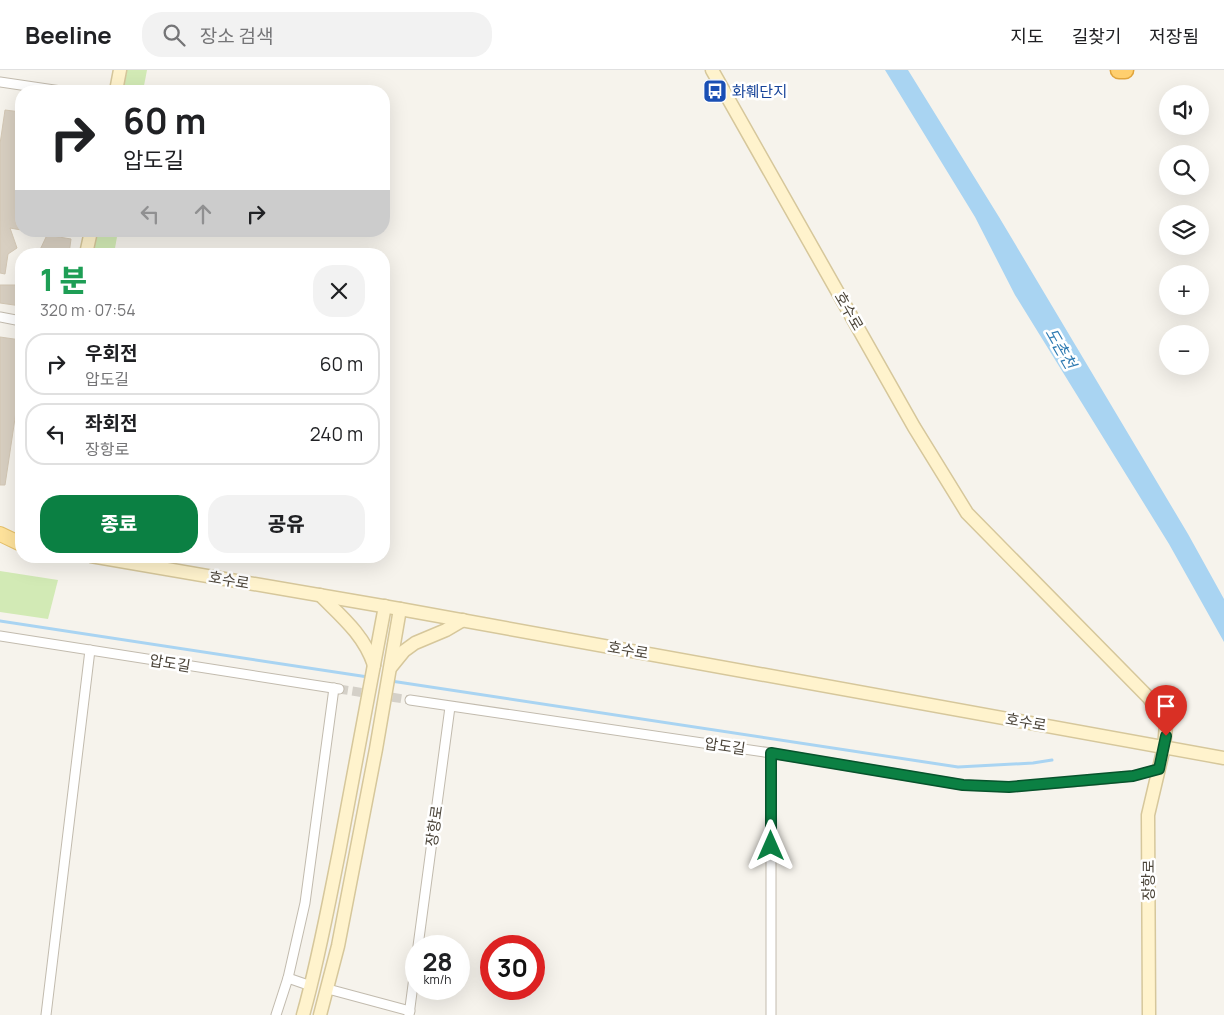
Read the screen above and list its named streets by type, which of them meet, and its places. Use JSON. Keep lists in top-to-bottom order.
{
  "streets": {
    "main road": ["호수로", "장항로"],
    "street": ["압도길"]
  },
  "crossings": [
    ["호수로", "장항로"],
    ["압도길", "장항로"]
  ],
  "water": ["도촌천"],
  "places": {
    "bus stop": ["화훼단지"]
  },
  "page": {
    "header": "Beeline",
    "search": "장소 검색",
    "nav": ["지도", "길찾기", "저장됨"],
    "map_buttons": ["+", "−"],
    "turn": ["60 m", "압도길"],
    "heading": ["1 분", "320 m · 07:54"],
    "list": [
      {
        "name": "우회전",
        "note": "압도길",
        "value": "60 m"
      },
      {
        "name": "좌회전",
        "note": "장항로",
        "value": "240 m"
      }
    ],
    "buttons": ["종료", "공유"],
    "speed": "28 km/h",
    "limit": "30"
  }
}
